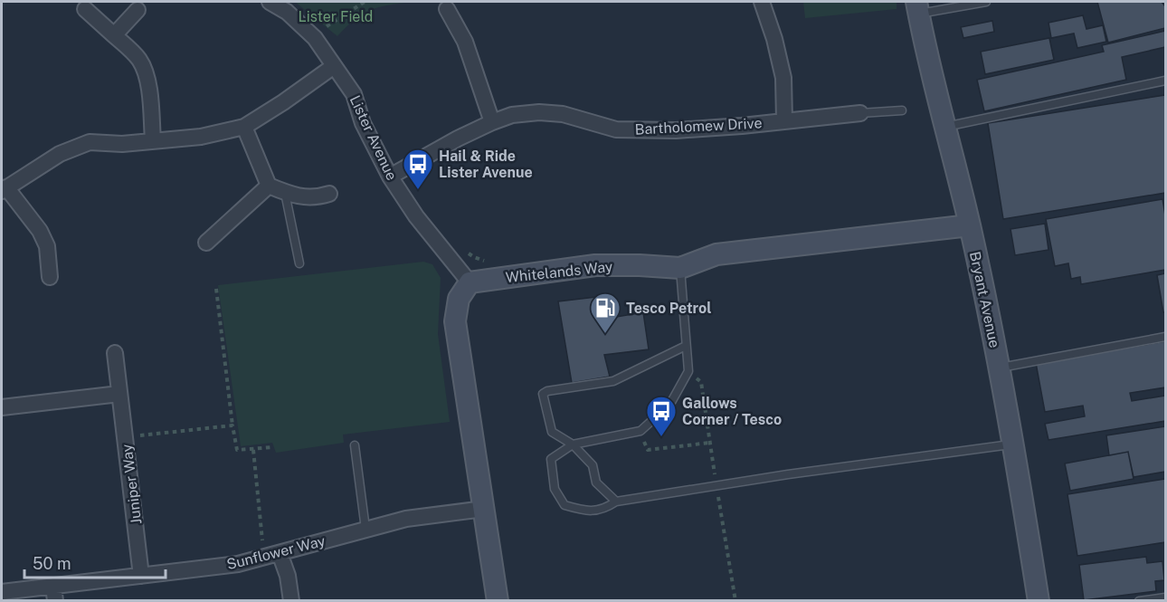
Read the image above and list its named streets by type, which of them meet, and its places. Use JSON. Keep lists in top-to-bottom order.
{
  "streets": {
    "street": [
      "Bartholomew Drive",
      "Lister Avenue",
      "Whitelands Way",
      "Bryant Avenue",
      "Juniper Way",
      "Sunflower Way"
    ]
  },
  "crossings": [
    ["Bartholomew Drive", "Lister Avenue"],
    ["Lister Avenue", "Whitelands Way"],
    ["Whitelands Way", "Bryant Avenue"],
    ["Juniper Way", "Sunflower Way"]
  ],
  "parks": ["Lister Field"],
  "places": {
    "bus stop": ["Hail & Ride Lister Avenue", "Gallows Corner / Tesco"],
    "fuel station": ["Tesco Petrol"]
  },
  "scale_bar": "50 m"
}
